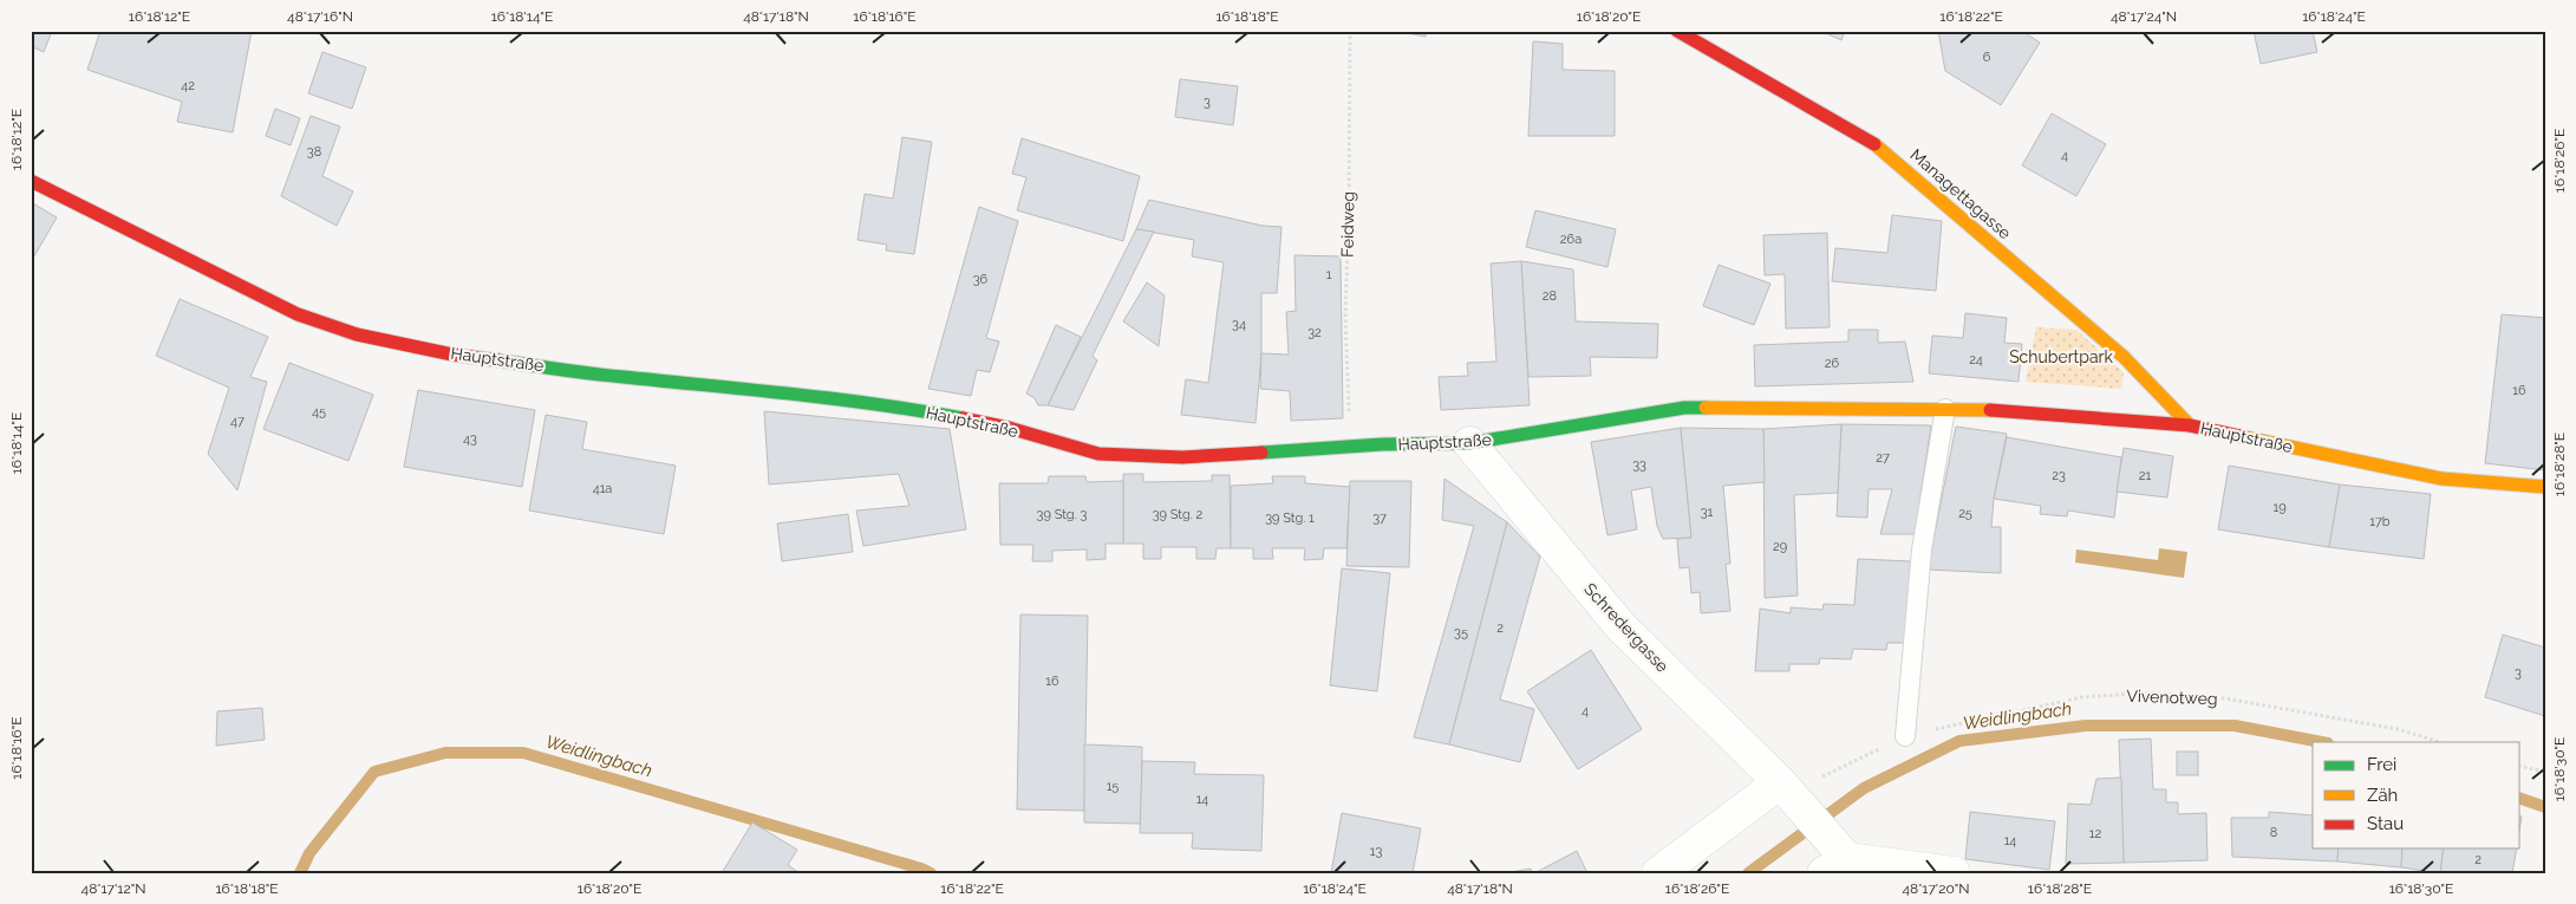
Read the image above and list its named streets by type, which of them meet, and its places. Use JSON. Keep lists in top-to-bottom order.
{
  "streets": {
    "main road": ["Managettagasse", "Hauptstraße"],
    "street": ["Schredergasse"],
    "path": ["Feidweg", "Vivenotweg"]
  },
  "crossings": [
    ["Managettagasse", "Hauptstraße"],
    ["Hauptstraße", "Schredergasse"],
    ["Schredergasse", "Vivenotweg"]
  ],
  "water": ["Weidlingbach"],
  "parks": ["Schubertpark"],
  "house_numbers": [
    "6",
    "42",
    "3",
    "38",
    "4",
    "26a",
    "1",
    "36",
    "28",
    "34",
    "32",
    "24",
    "26",
    "16",
    "45",
    "47",
    "43",
    "27",
    "33",
    "23",
    "21",
    "41a",
    "19",
    "31",
    "25",
    "39 Stg. 3",
    "39 Stg. 2",
    "39 Stg. 1",
    "37",
    "17b",
    "29",
    "2",
    "35",
    "3",
    "16",
    "4",
    "15",
    "14",
    "8",
    "12",
    "14",
    "13",
    "2"
  ],
  "legend": ["Frei", "Zäh", "Stau"],
  "coordinates": [
    "16°18'12\"E",
    "48°17'16\"N",
    "16°18'14\"E",
    "48°17'18\"N",
    "16°18'16\"E",
    "16°18'18\"E",
    "16°18'20\"E",
    "16°18'22\"E",
    "48°17'24\"N",
    "16°18'24\"E",
    "16°18'26\"E",
    "16°18'28\"E",
    "16°18'30\"E",
    "48°17'12\"N",
    "48°17'20\"N"
  ]
}
